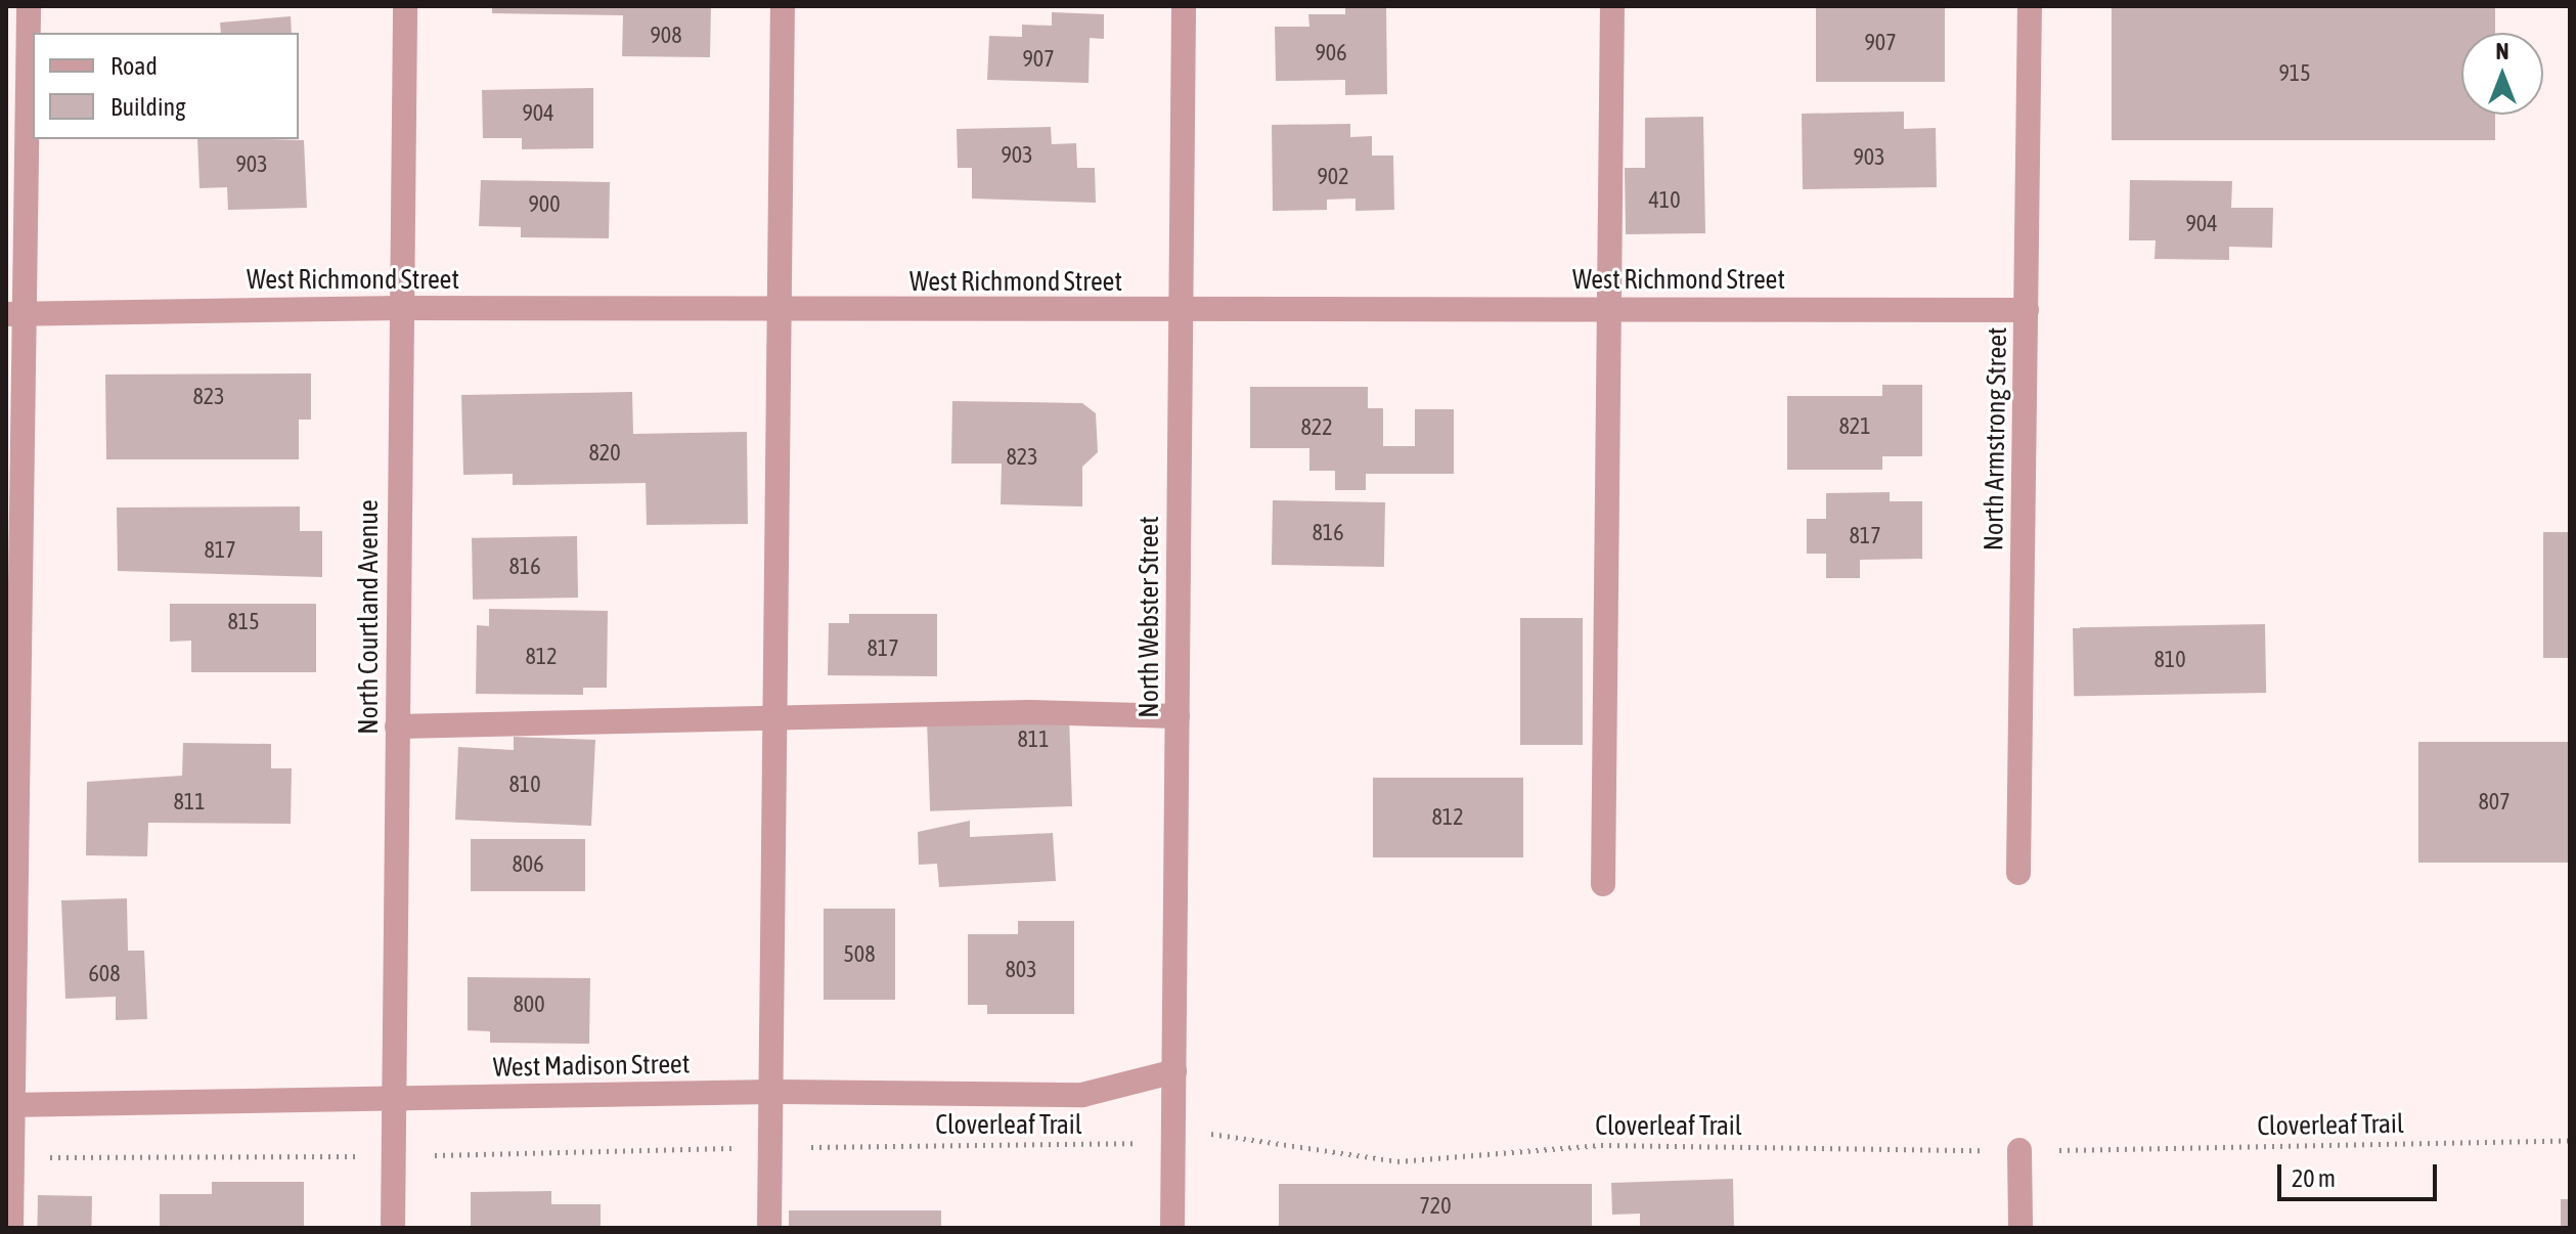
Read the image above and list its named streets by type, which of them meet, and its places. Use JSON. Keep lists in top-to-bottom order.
{
  "streets": {
    "street": [
      "West Richmond Street",
      "North Armstrong Street",
      "North Courtland Avenue",
      "North Webster Street",
      "West Madison Street"
    ],
    "path": ["Cloverleaf Trail"]
  },
  "crossings": [
    ["West Richmond Street", "North Armstrong Street"],
    ["West Richmond Street", "North Courtland Avenue"],
    ["West Richmond Street", "North Webster Street"],
    ["North Courtland Avenue", "West Madison Street"],
    ["North Webster Street", "West Madison Street"],
    ["North Webster Street", "Cloverleaf Trail"]
  ],
  "house_numbers": [
    "908",
    "907",
    "906",
    "907",
    "915",
    "904",
    "903",
    "903",
    "903",
    "902",
    "410",
    "900",
    "904",
    "823",
    "821",
    "822",
    "820",
    "823",
    "816",
    "817",
    "817",
    "816",
    "815",
    "817",
    "812",
    "810",
    "811",
    "810",
    "811",
    "807",
    "812",
    "806",
    "508",
    "803",
    "608",
    "800",
    "720"
  ],
  "legend": ["Road", "Building"],
  "scale_bar": "20 m",
  "north": "top"
}
